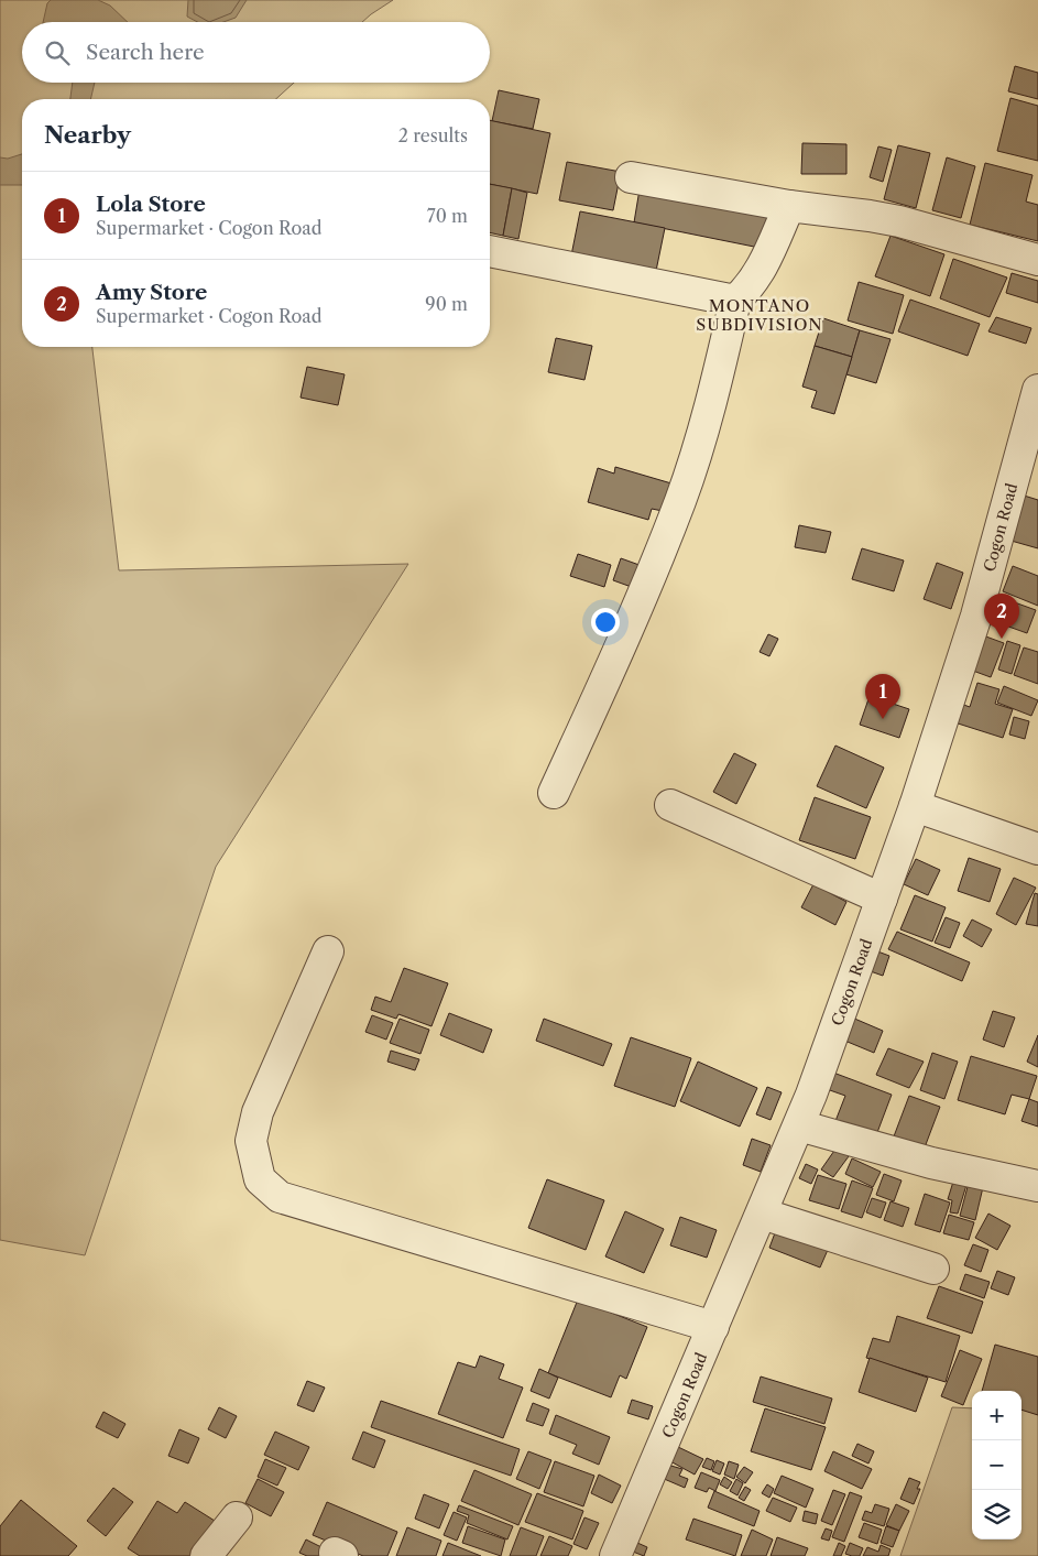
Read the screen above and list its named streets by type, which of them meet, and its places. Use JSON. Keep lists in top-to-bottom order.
{
  "streets": {
    "street": ["Cogon Road"]
  },
  "districts": ["MONTANO SUBDIVISION"],
  "page": {
    "search": "Search here",
    "heading": ["Nearby", "2 results"],
    "list": [
      {
        "mark": "1",
        "name": "Lola Store",
        "note": "Supermarket · Cogon Road",
        "value": "70 m"
      },
      {
        "mark": "2",
        "name": "Amy Store",
        "note": "Supermarket · Cogon Road",
        "value": "90 m"
      }
    ],
    "pins": ["2", "1"],
    "map_buttons": ["+", "−"]
  }
}
